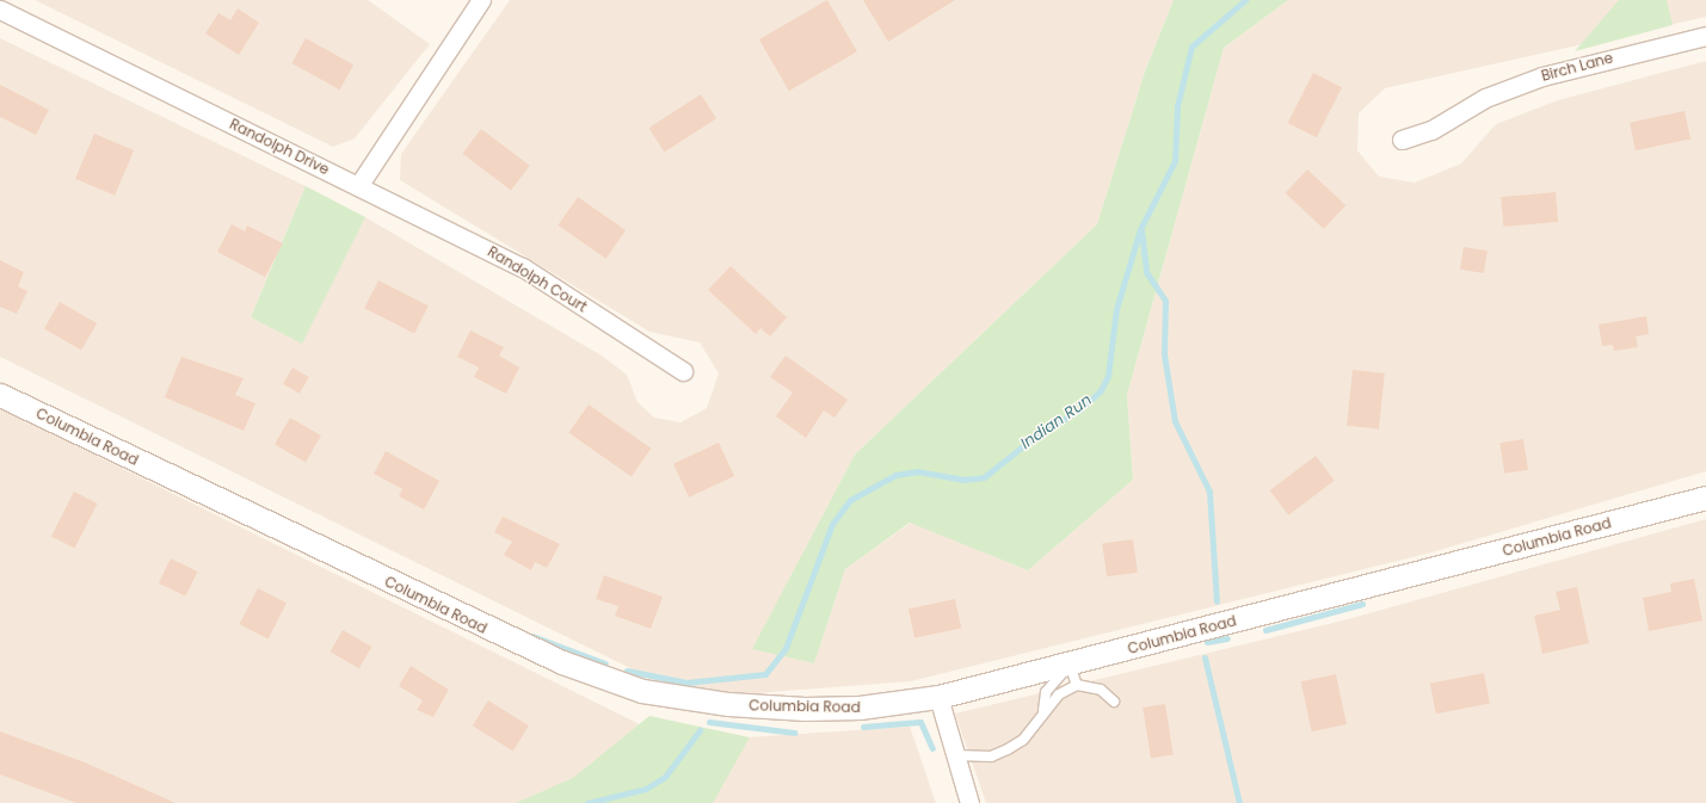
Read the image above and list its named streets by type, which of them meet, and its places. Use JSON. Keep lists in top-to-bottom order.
{
  "streets": {
    "street": [
      "Birch Lane",
      "Randolph Drive",
      "Randolph Court",
      "Columbia Road"
    ]
  },
  "crossings": [
    ["Randolph Drive", "Randolph Court"]
  ],
  "water": ["Indian Run"]
}
